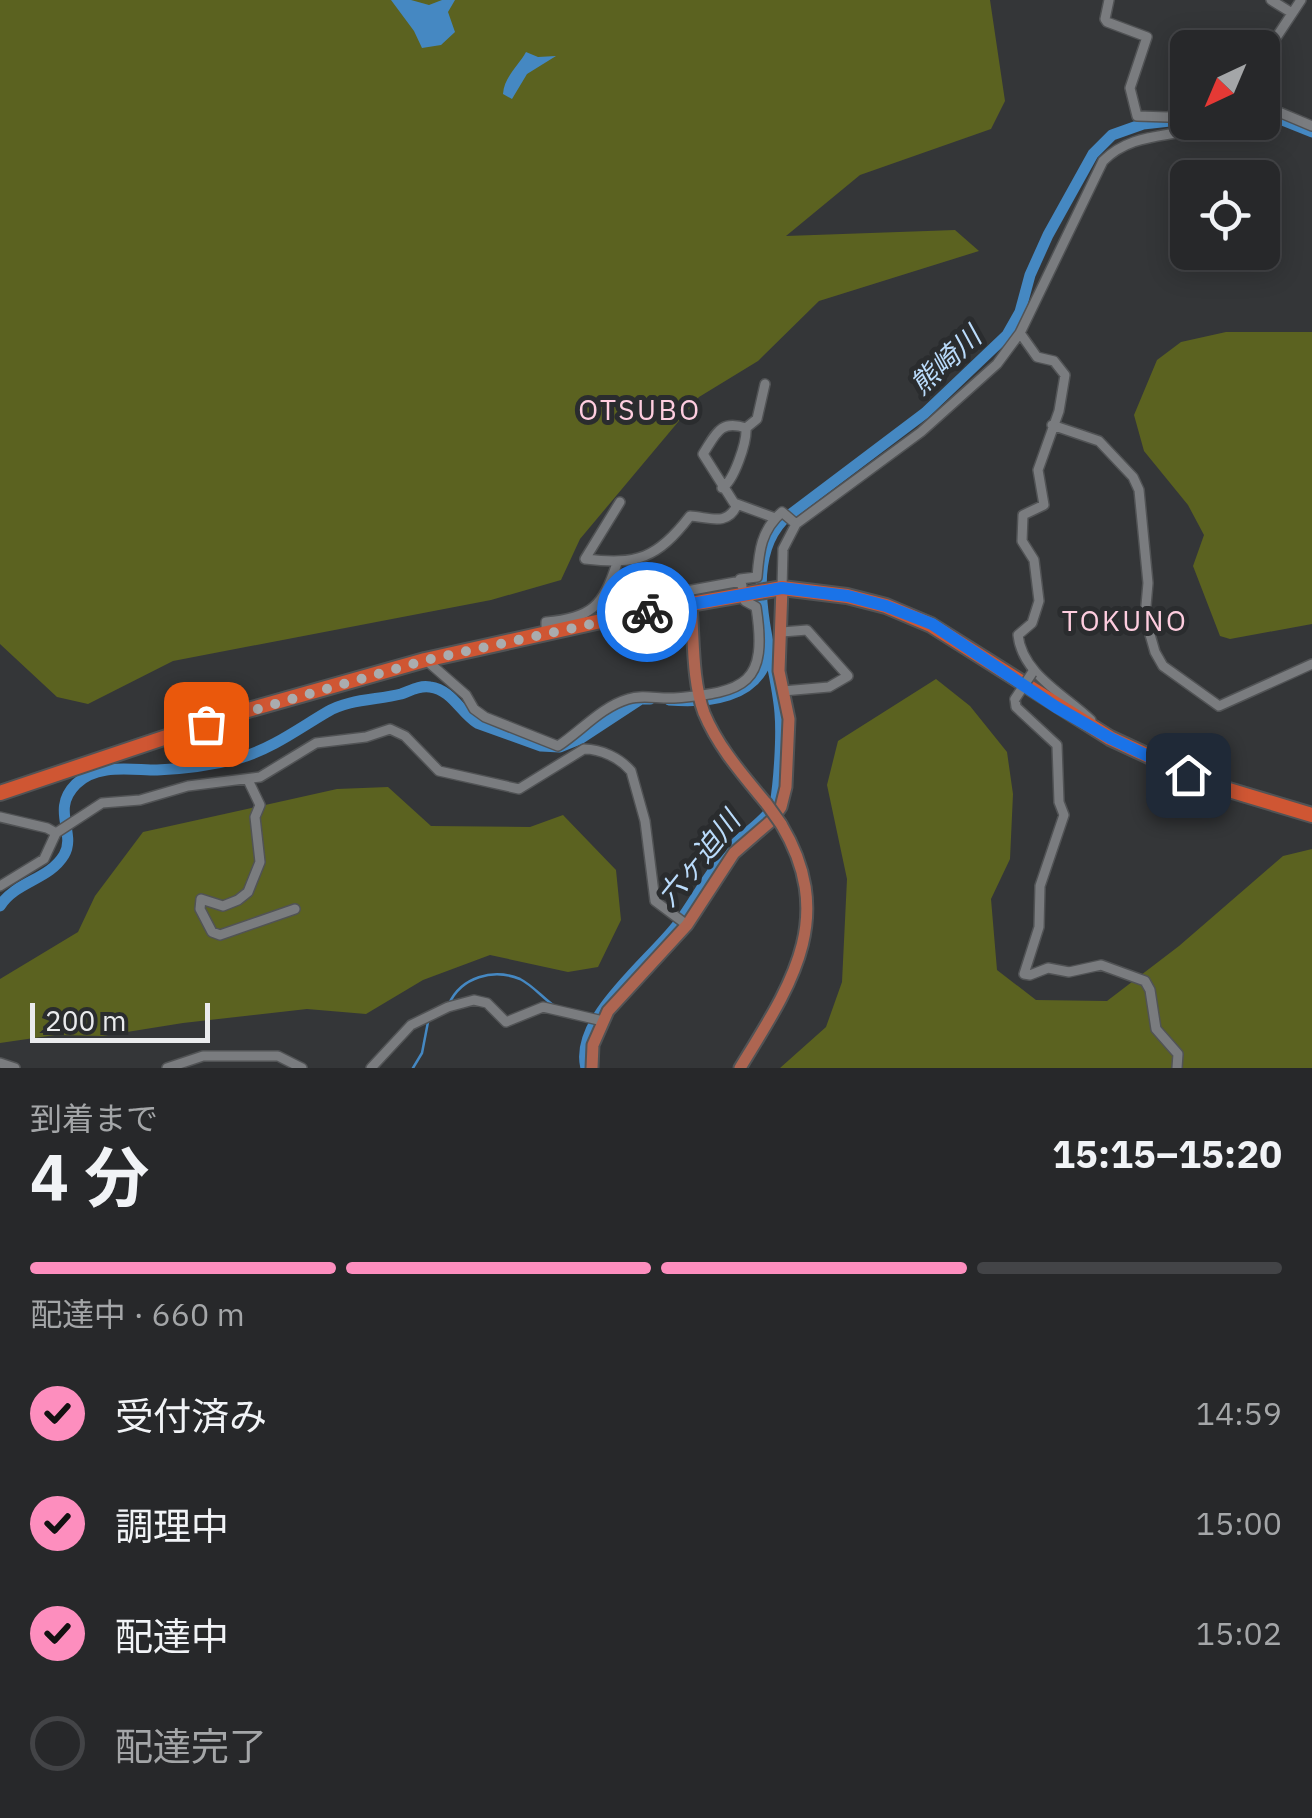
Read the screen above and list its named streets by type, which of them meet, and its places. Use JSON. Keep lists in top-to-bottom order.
{
  "districts": ["OTSUBO", "TOKUNO"],
  "water": ["熊崎川", "六ヶ迫川"],
  "scale_bar": "200 m",
  "north": "bottom left",
  "page": {
    "scale": "200 m",
    "heading": ["4 分", "到着まで", "15:15–15:20"],
    "bar": "配達中 · 660 m",
    "list": [
      ["受付済み", "14:59"],
      ["調理中", "15:00"],
      ["配達中", "15:02"],
      "配達完了"
    ]
  }
}
